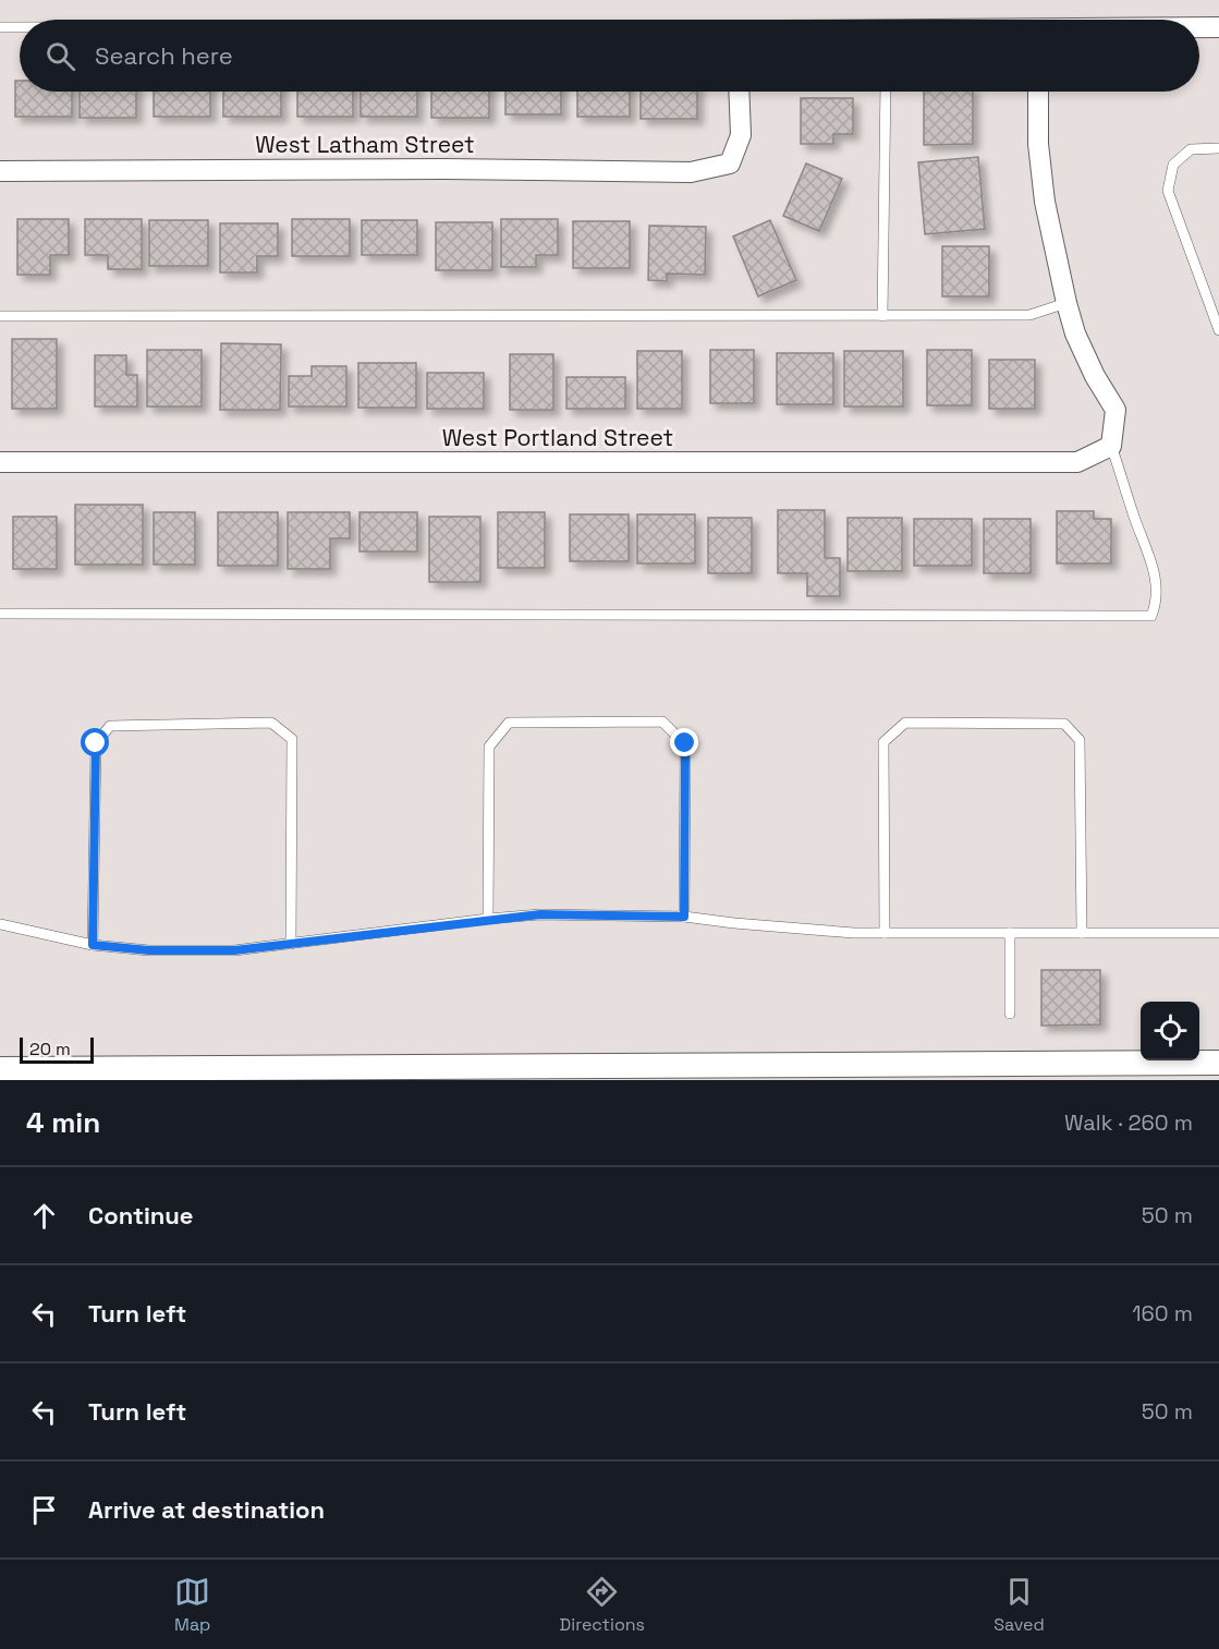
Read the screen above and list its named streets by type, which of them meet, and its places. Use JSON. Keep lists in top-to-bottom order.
{
  "streets": {
    "street": ["West Latham Street", "West Portland Street"]
  },
  "scale_bar": "20 m",
  "page": {
    "search": "Search here",
    "scale": "20 m",
    "heading": ["4 min", "Walk · 260 m"],
    "list": [
      ["Continue", "50 m"],
      ["Turn left", "160 m"],
      ["Turn left", "50 m"],
      "Arrive at destination"
    ],
    "nav": ["Map", "Directions", "Saved"]
  }
}
